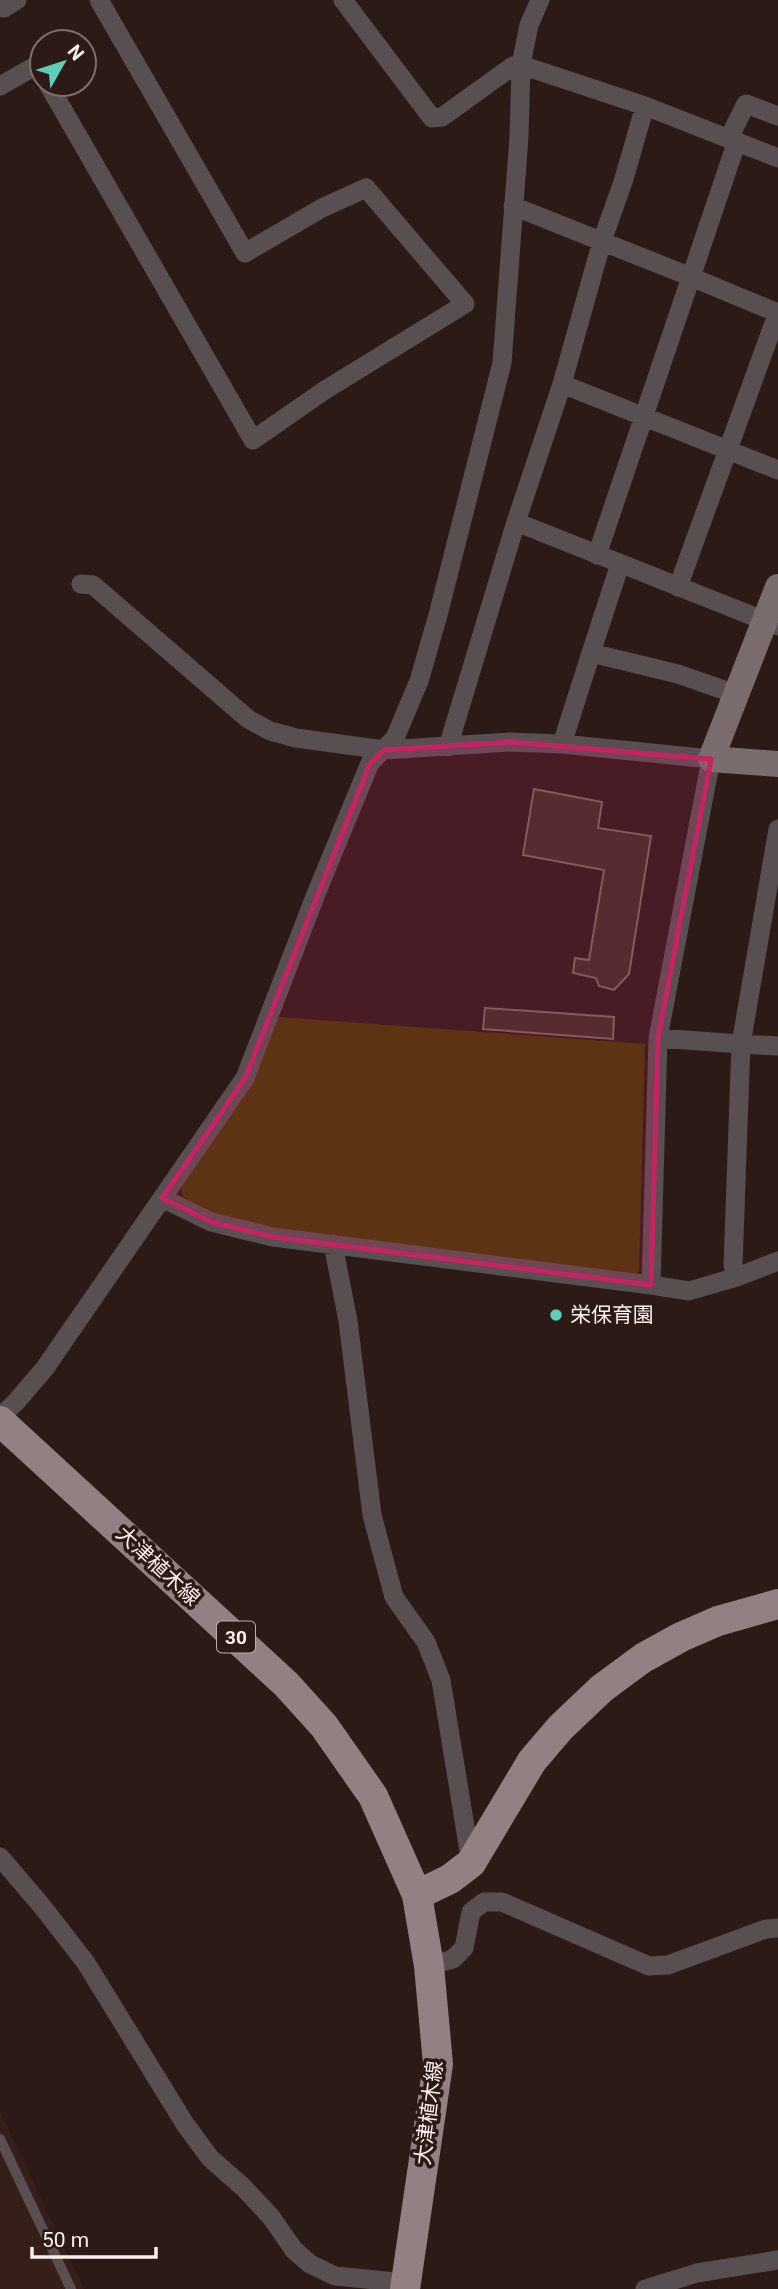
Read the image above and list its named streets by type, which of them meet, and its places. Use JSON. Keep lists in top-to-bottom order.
{
  "streets": {
    "main road": ["大津植木線", "30"]
  },
  "places": ["栄保育園"],
  "scale_bar": "50 m",
  "north": "top right"
}
